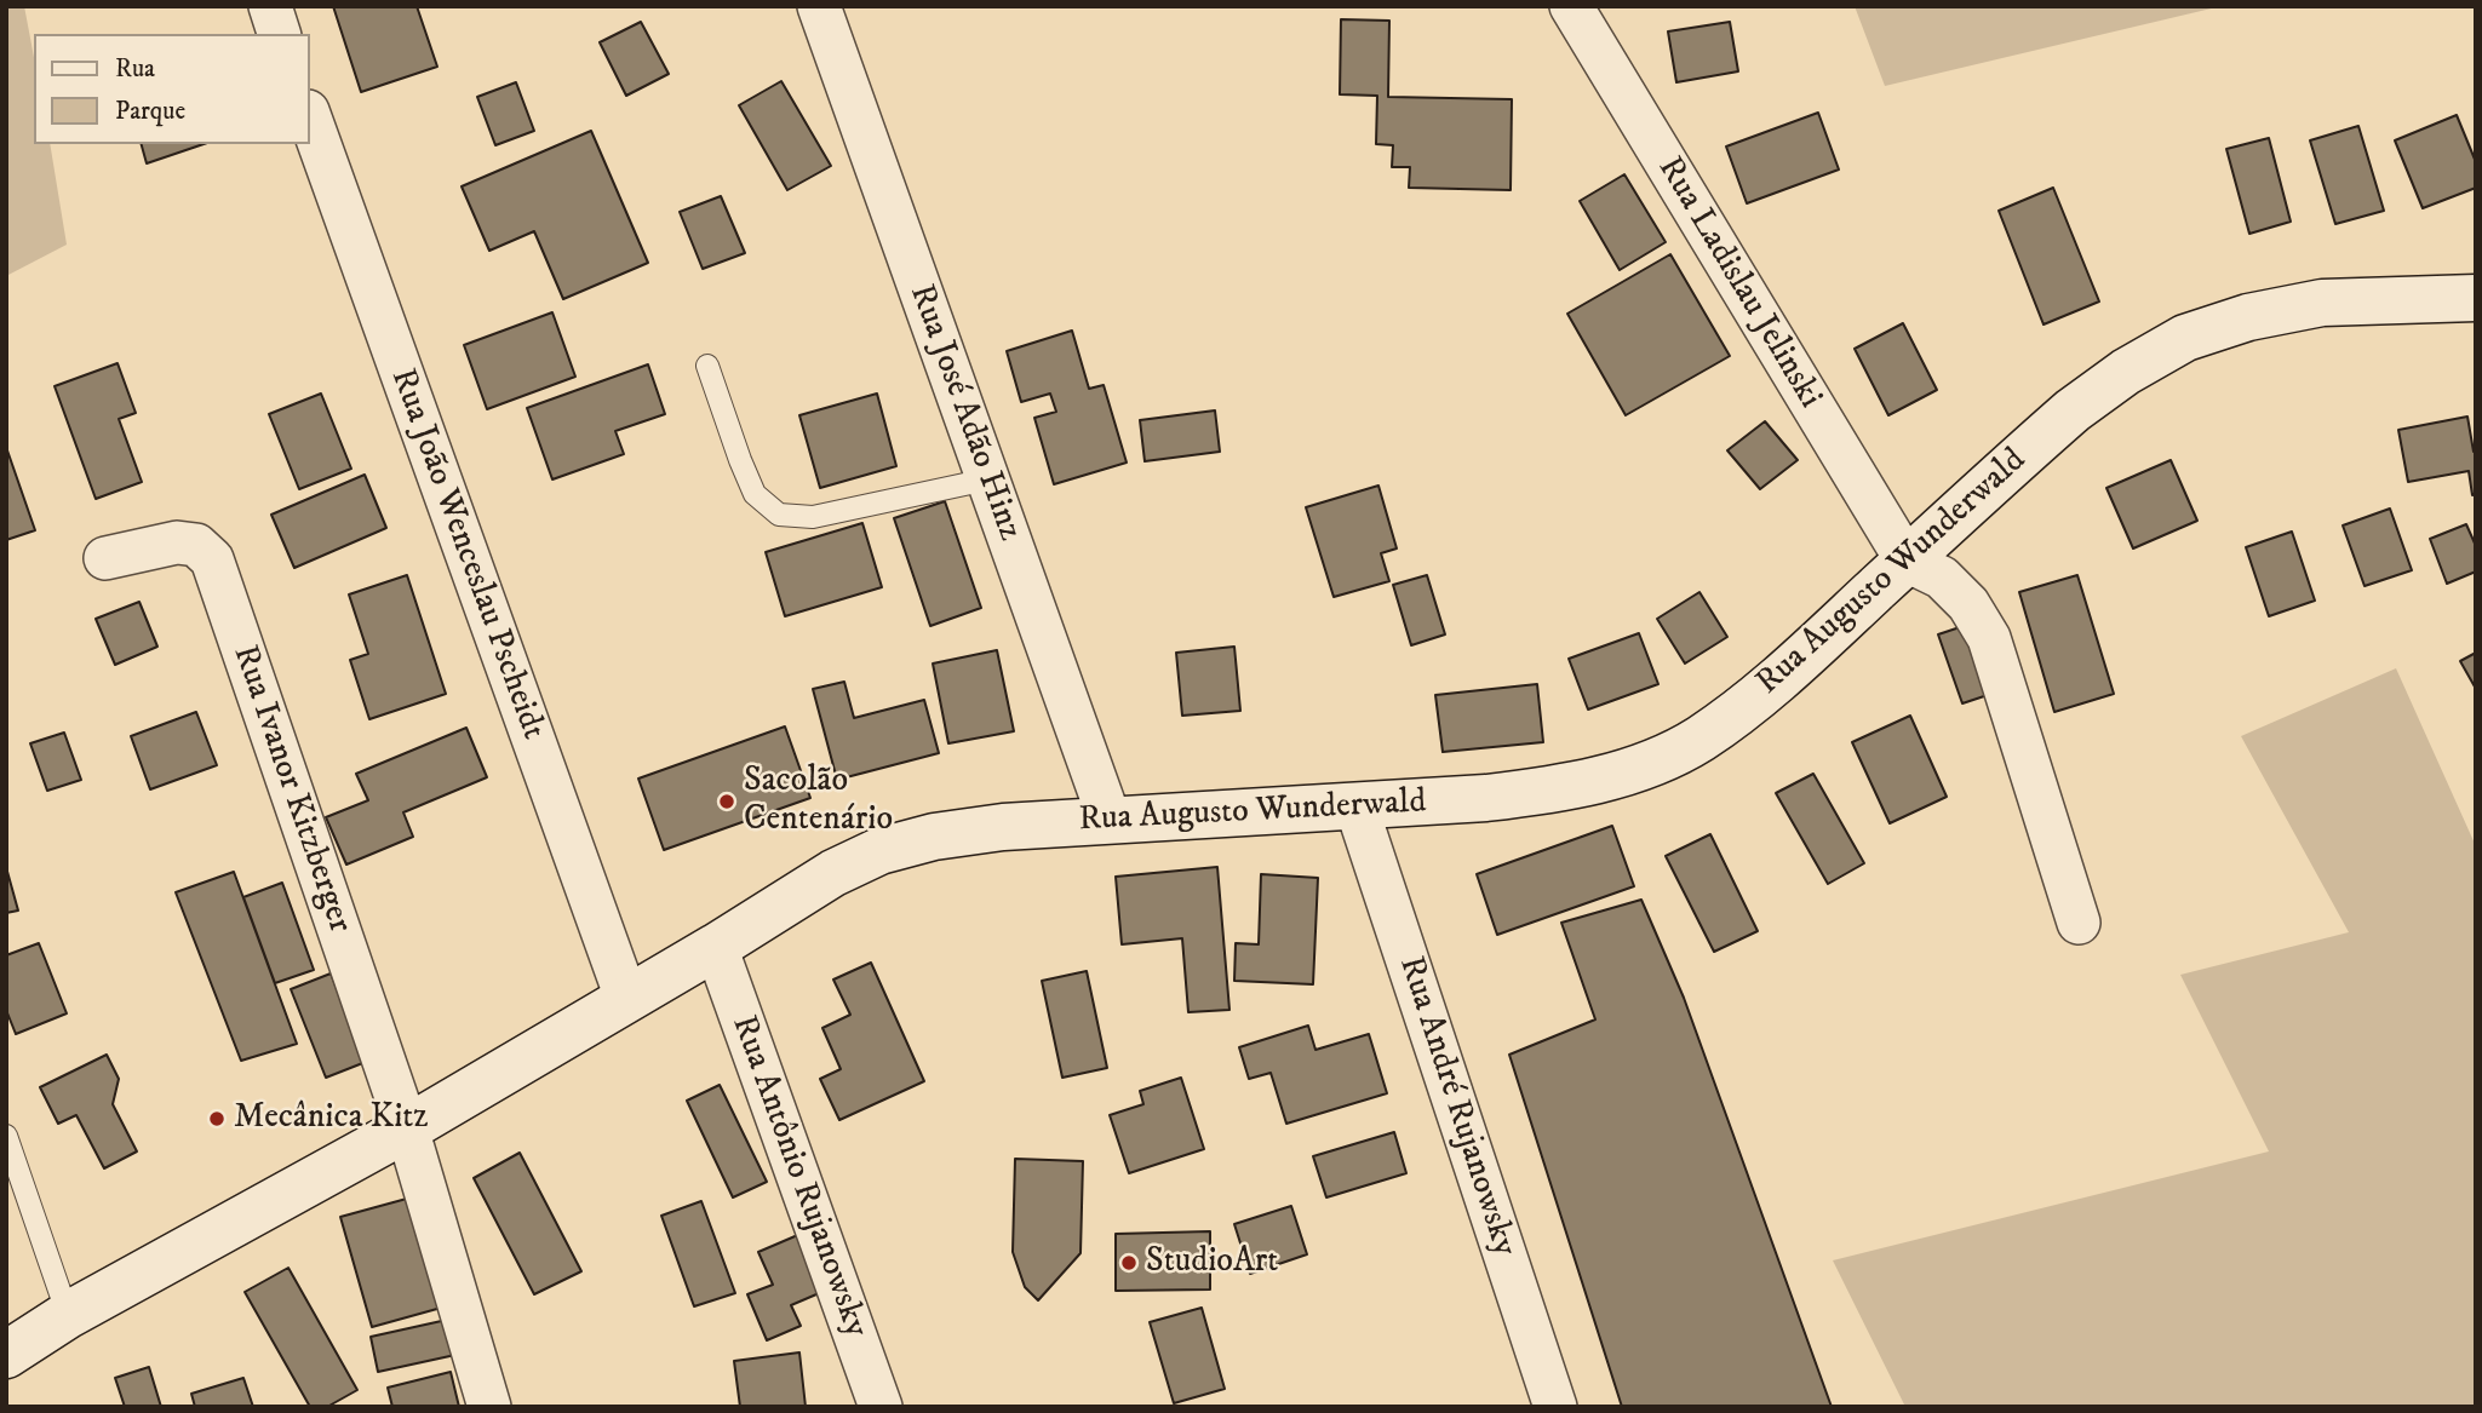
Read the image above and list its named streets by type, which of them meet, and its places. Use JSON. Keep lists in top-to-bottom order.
{
  "streets": {
    "main road": ["Rua Augusto Wunderwald"],
    "street": [
      "Rua Ladislau Jelinski",
      "Rua José Adão Hinz",
      "Rua João Wenceslau Pscheidt",
      "Rua Ivanor Kitzberger",
      "Rua André Rujanowsky",
      "Rua Antônio Rujanowsky"
    ]
  },
  "crossings": [
    ["Rua Ladislau Jelinski", "Rua Augusto Wunderwald"],
    ["Rua José Adão Hinz", "Rua Augusto Wunderwald"],
    ["Rua João Wenceslau Pscheidt", "Rua Augusto Wunderwald"],
    ["Rua Augusto Wunderwald", "Rua Ivanor Kitzberger"],
    ["Rua Augusto Wunderwald", "Rua André Rujanowsky"],
    ["Rua Augusto Wunderwald", "Rua Antônio Rujanowsky"]
  ],
  "places": ["Sacolão Centenário", "Mecânica Kitz", "StudioArt"],
  "legend": ["Rua", "Parque"]
}
